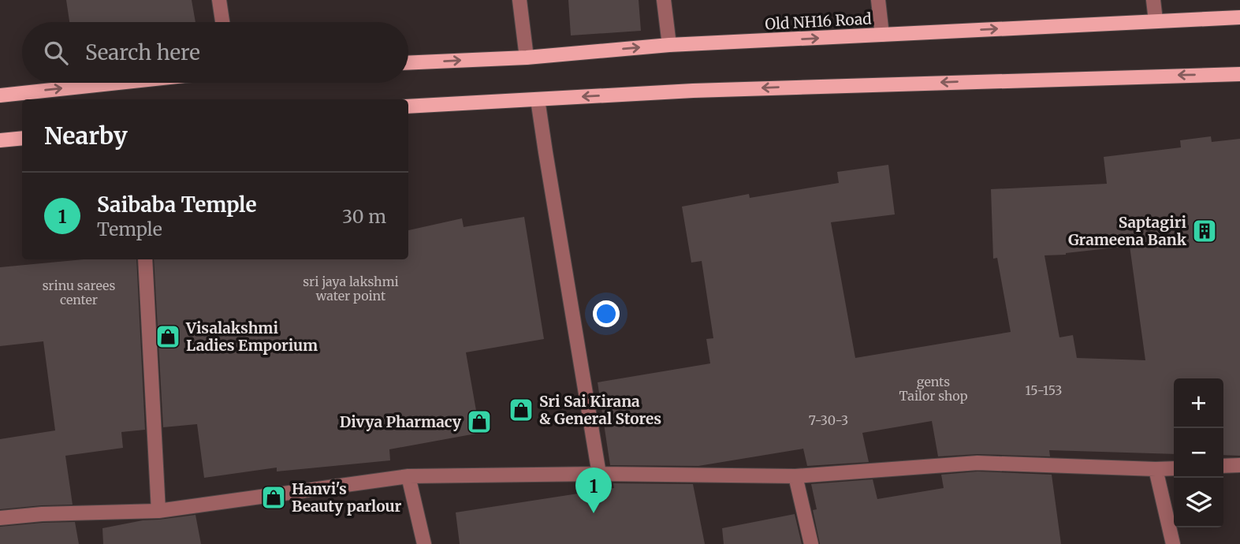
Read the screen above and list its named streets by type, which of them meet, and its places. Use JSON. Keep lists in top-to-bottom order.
{
  "streets": {
    "main road": ["Old NH16 Road"]
  },
  "places": {
    "building": ["Saptagiri Grameena Bank"],
    "shop": [
      "Visalakshmi Ladies Emporium",
      "Sri Sai Kirana & General Stores",
      "Divya Pharmacy",
      "Hanvi's Beauty parlour"
    ]
  },
  "house_numbers": [
    "sri jaya lakshmi water point",
    "srinu sarees center",
    "gents Tailor shop",
    "15-153",
    "7-30-3"
  ],
  "page": {
    "search": "Search here",
    "heading": "Nearby",
    "list": [
      {
        "mark": "1",
        "name": "Saibaba Temple",
        "note": "Temple",
        "value": "30 m"
      }
    ],
    "map_buttons": ["+", "−"],
    "pins": "1"
  }
}
